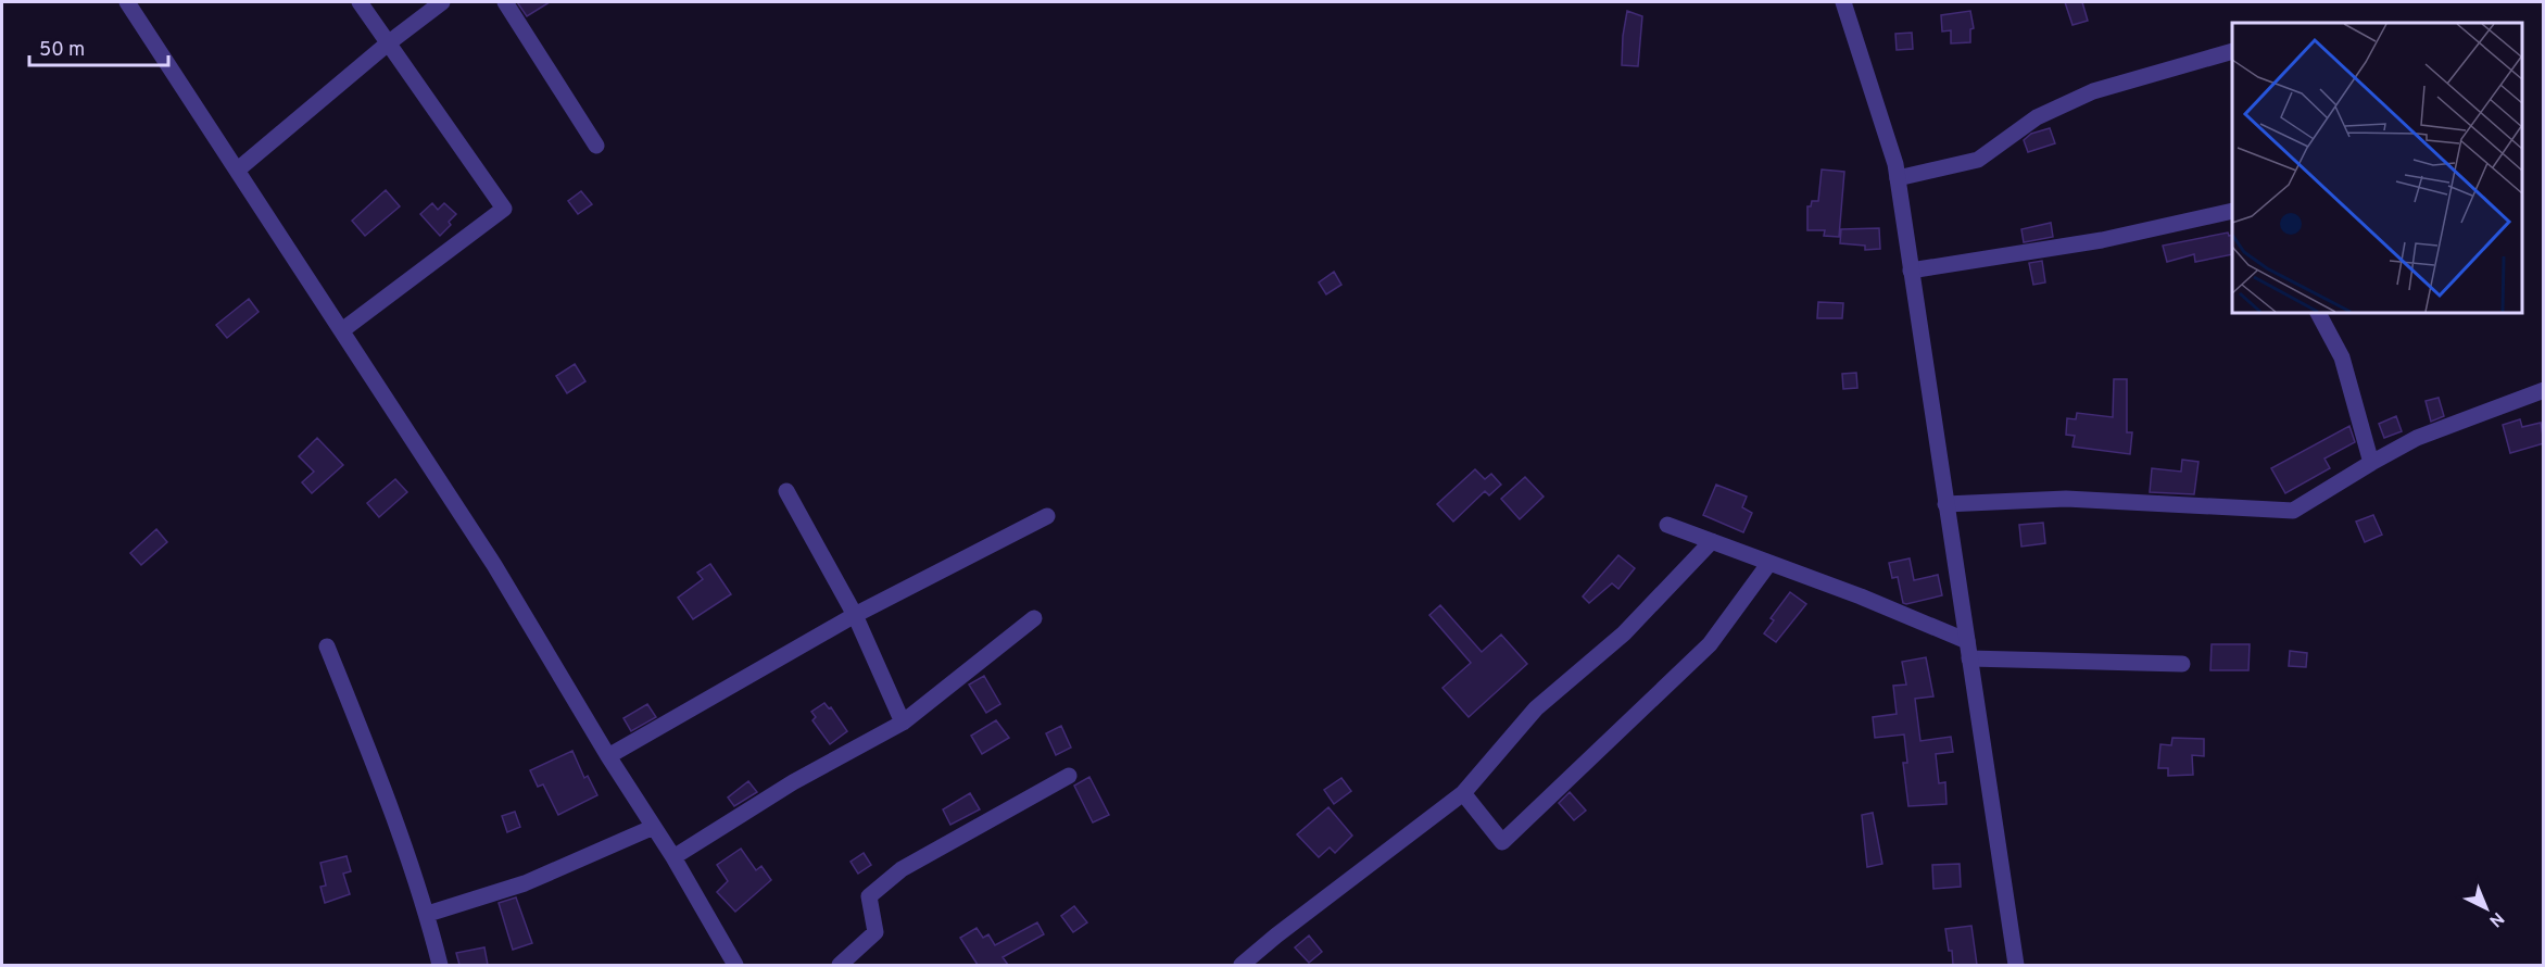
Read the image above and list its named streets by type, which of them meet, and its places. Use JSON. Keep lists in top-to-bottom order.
{
  "scale_bar": "50 m",
  "north": "bottom right"
}
